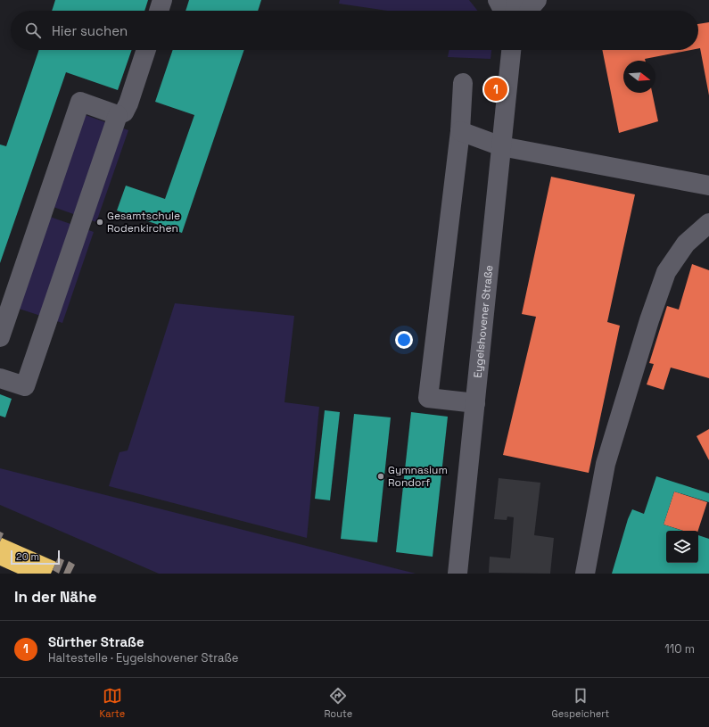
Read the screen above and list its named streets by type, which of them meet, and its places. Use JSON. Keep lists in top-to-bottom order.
{
  "streets": {
    "street": ["Eygelshovener Straße"]
  },
  "places": ["Gesamtschule Rodenkirchen", "Gymnasium Rondorf"],
  "scale_bar": "20 m",
  "north": "right",
  "page": {
    "search": "Hier suchen",
    "pins": "1",
    "scale": "20 m",
    "heading": "In der Nähe",
    "list": [
      {
        "mark": "1",
        "name": "Sürther Straße",
        "note": "Haltestelle · Eygelshovener Straße",
        "value": "110 m"
      }
    ],
    "nav": ["Karte", "Route", "Gespeichert"]
  }
}
